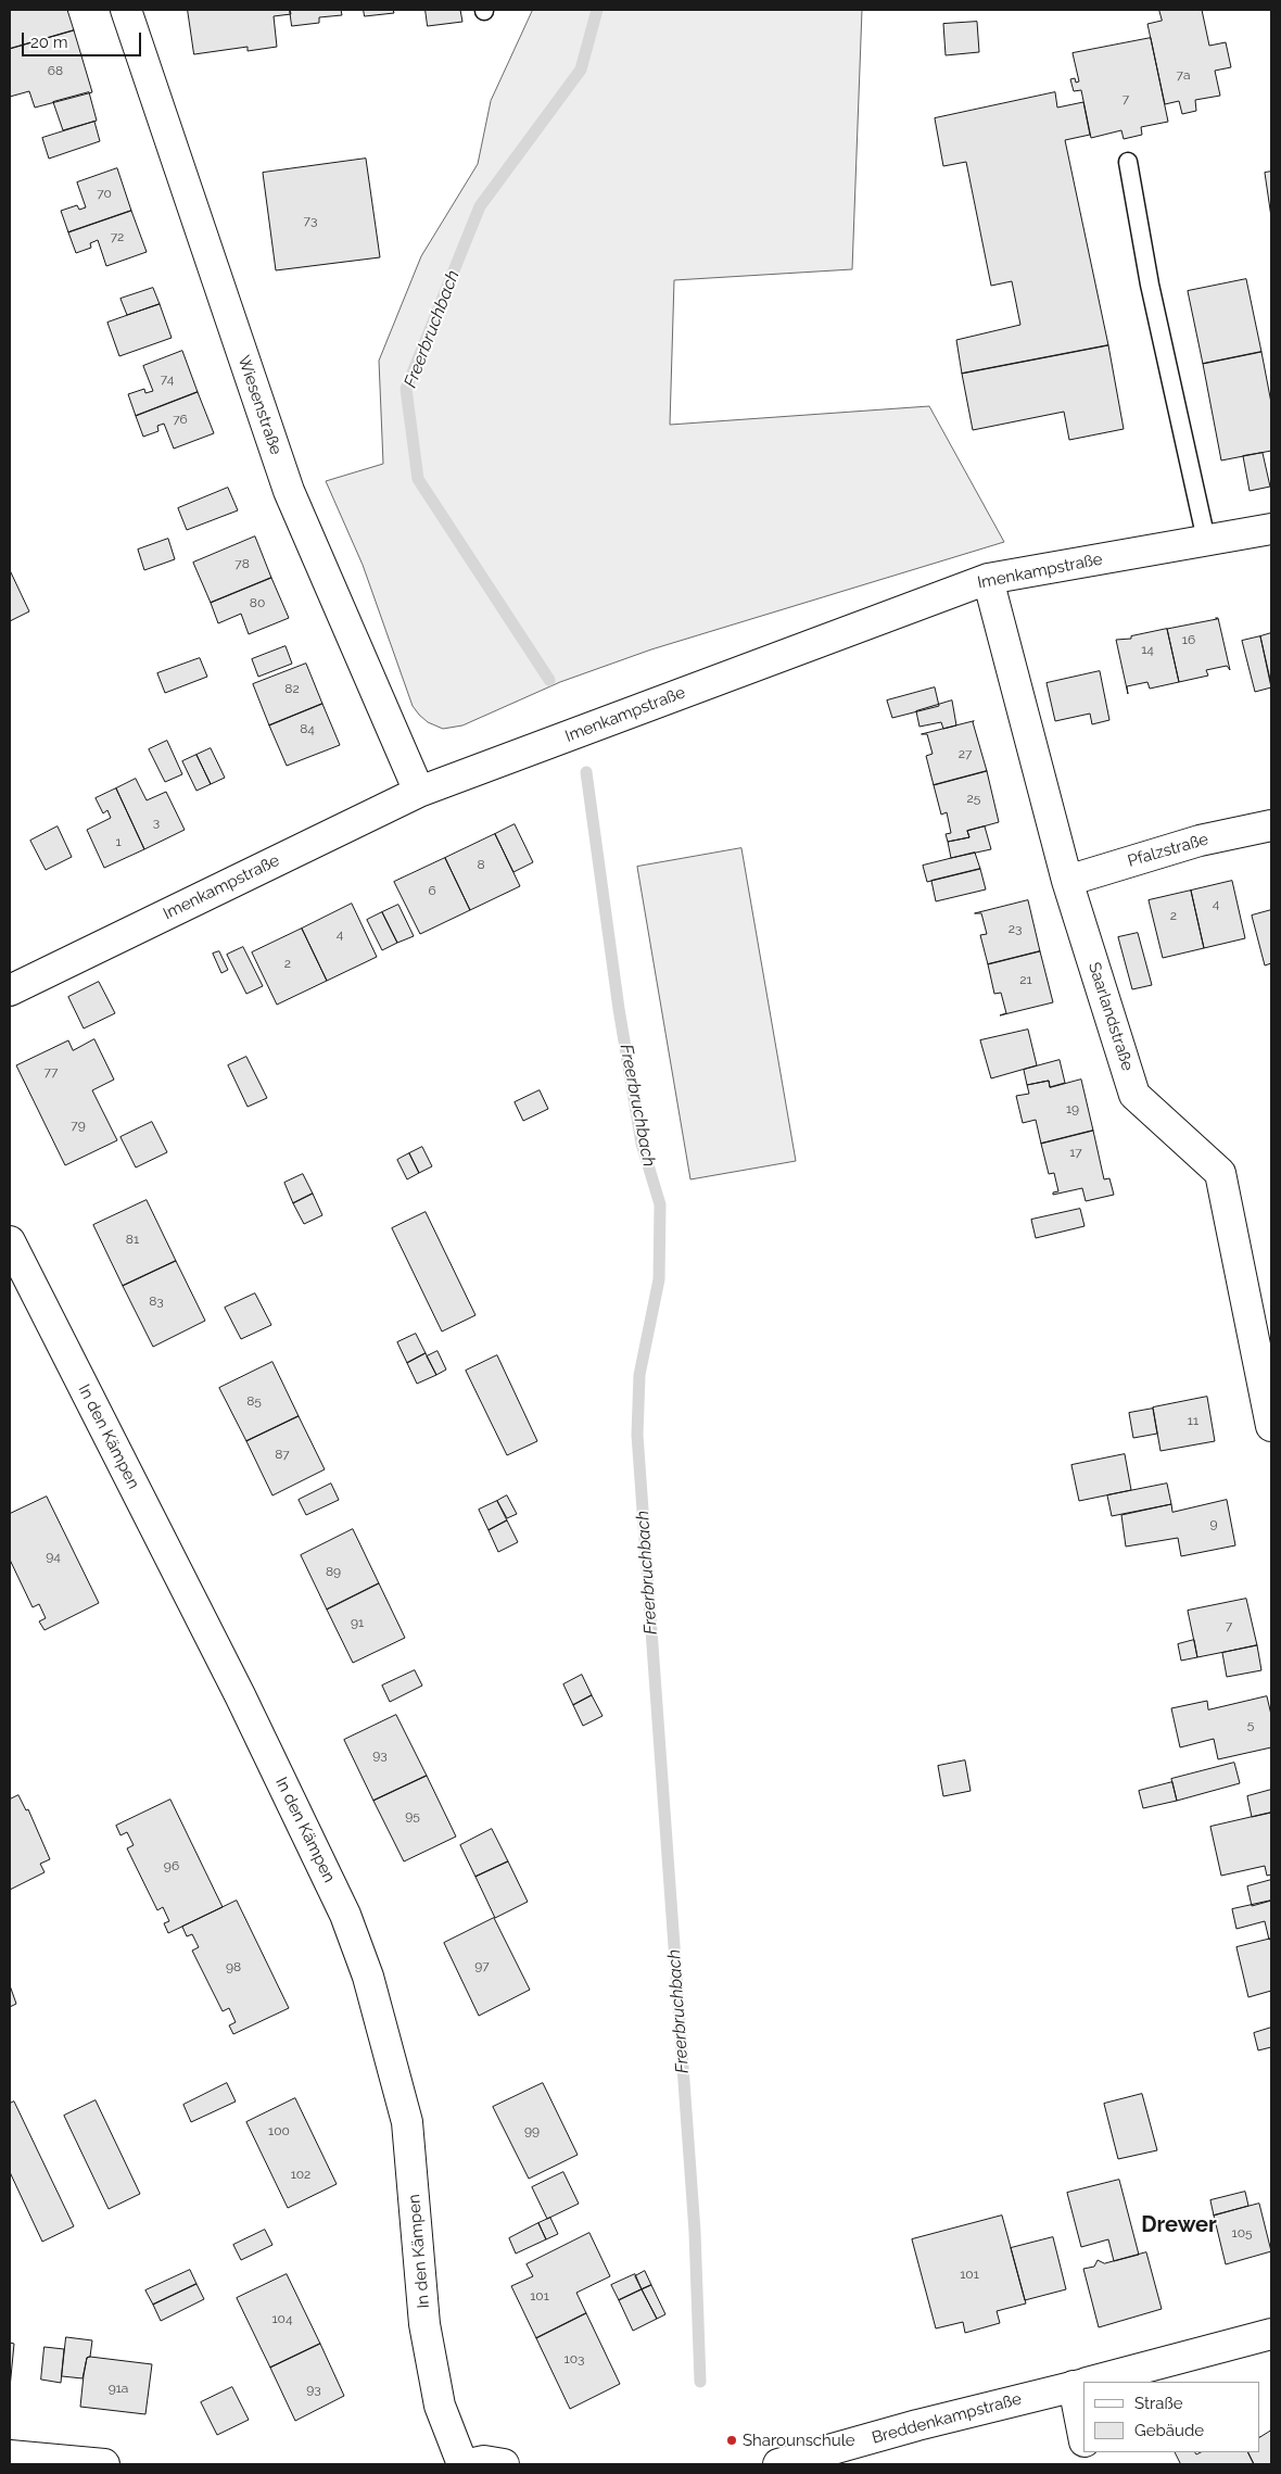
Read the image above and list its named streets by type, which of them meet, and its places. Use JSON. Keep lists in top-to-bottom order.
{
  "streets": {
    "street": [
      "Wiesenstraße",
      "Imenkampstraße",
      "Pfalzstraße",
      "Saarlandstraße",
      "In den Kämpen",
      "Breddenkampstraße"
    ]
  },
  "crossings": [
    ["Wiesenstraße", "Imenkampstraße"],
    ["Imenkampstraße", "Saarlandstraße"],
    ["Pfalzstraße", "Saarlandstraße"]
  ],
  "districts": ["Drewer"],
  "water": ["Freerbruchbach"],
  "places": ["Sharounschule"],
  "house_numbers": [
    "68",
    "7a",
    "7",
    "70",
    "73",
    "72",
    "74",
    "76",
    "78",
    "80",
    "16",
    "14",
    "82",
    "84",
    "27",
    "25",
    "3",
    "1",
    "8",
    "6",
    "4",
    "2",
    "23",
    "4",
    "2",
    "21",
    "77",
    "19",
    "79",
    "17",
    "81",
    "83",
    "85",
    "11",
    "87",
    "9",
    "94",
    "89",
    "91",
    "7",
    "5",
    "93",
    "95",
    "96",
    "97",
    "98",
    "100",
    "99",
    "102",
    "105",
    "101",
    "101",
    "104",
    "103",
    "91a",
    "93"
  ],
  "legend": ["Straße", "Gebäude"],
  "scale_bar": "20 m"
}
